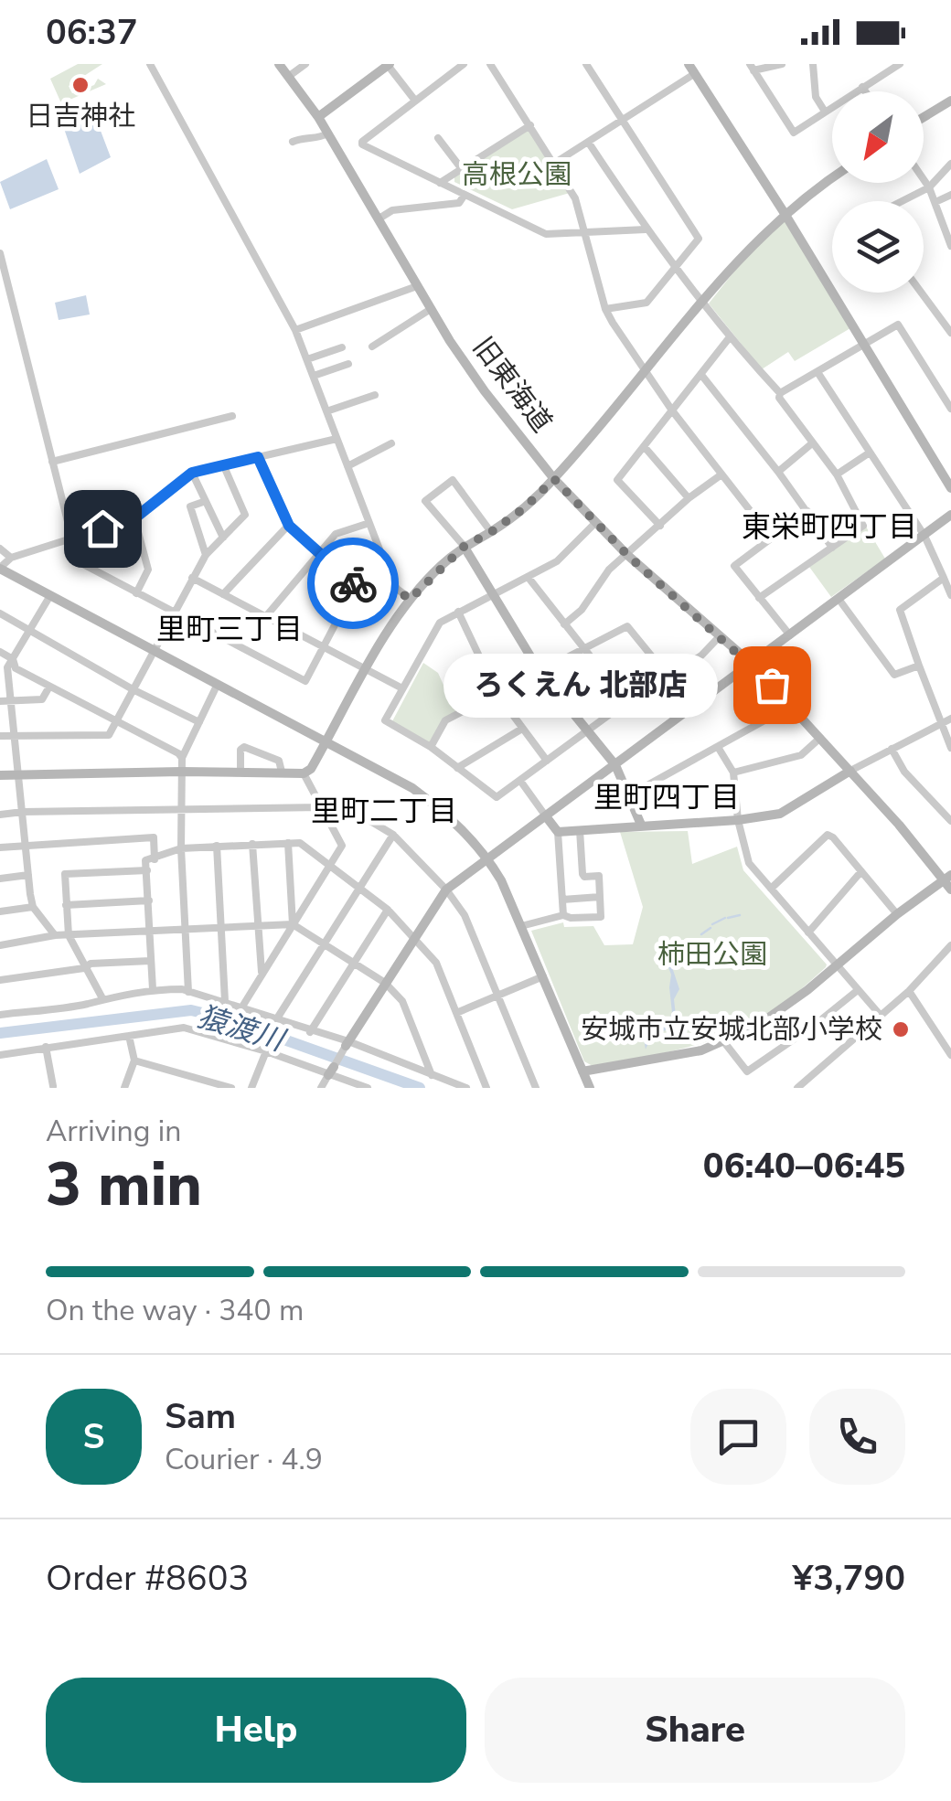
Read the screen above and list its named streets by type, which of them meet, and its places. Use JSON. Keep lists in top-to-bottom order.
{
  "streets": {
    "street": ["旧東海道"]
  },
  "districts": [
    "東栄町四丁目",
    "里町三丁目",
    "里町四丁目",
    "里町二丁目"
  ],
  "water": ["猿渡川"],
  "parks": ["高根公園", "柿田公園"],
  "places": ["日吉神社", "ろくえん 北部店", "安城市立安城北部小学校"],
  "north": "bottom left",
  "page": {
    "status": "06:37",
    "bubble": "ろくえん 北部店",
    "heading": ["3 min", "Arriving in", "06:40–06:45"],
    "panel": [
      "Sam",
      "Courier · 4.9",
      "Order #8603",
      "¥3,790"
    ],
    "bar": "On the way · 340 m",
    "round": "S",
    "buttons": ["Help", "Share"]
  }
}
